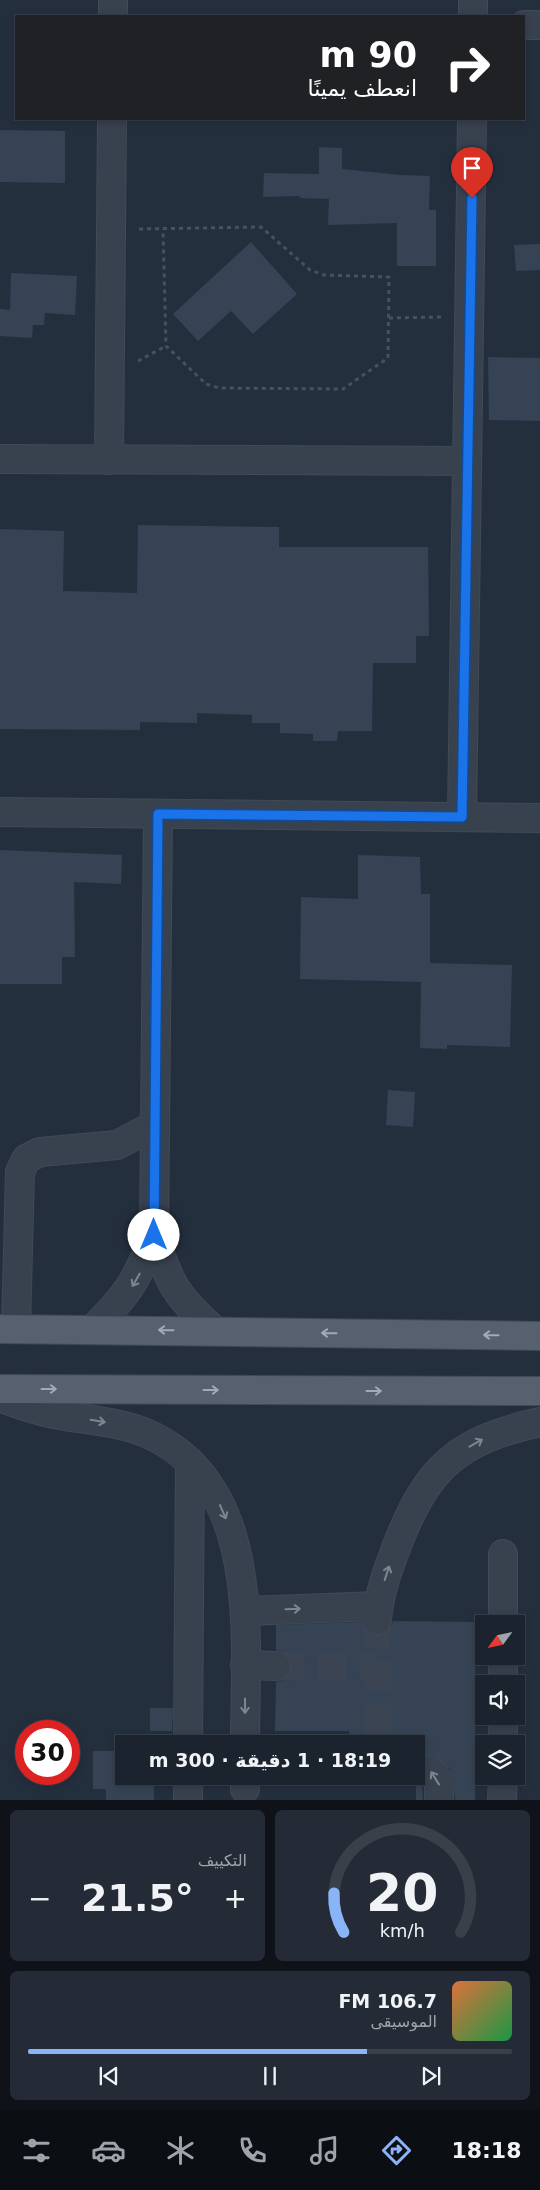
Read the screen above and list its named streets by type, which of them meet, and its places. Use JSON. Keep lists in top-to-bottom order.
{
  "north": "bottom left",
  "page": {
    "turn": ["90 m", "انعطف يمينًا"],
    "limit": "30",
    "trip": "18:19 · 1 دقيقة · 300 m",
    "tile": "التكييف",
    "heat": ["−", "21.5°", "+"],
    "song": ["106.7 FM", "الموسيقى"],
    "tabs": "18:18",
    "gauge": ["20", "km/h"]
  }
}
